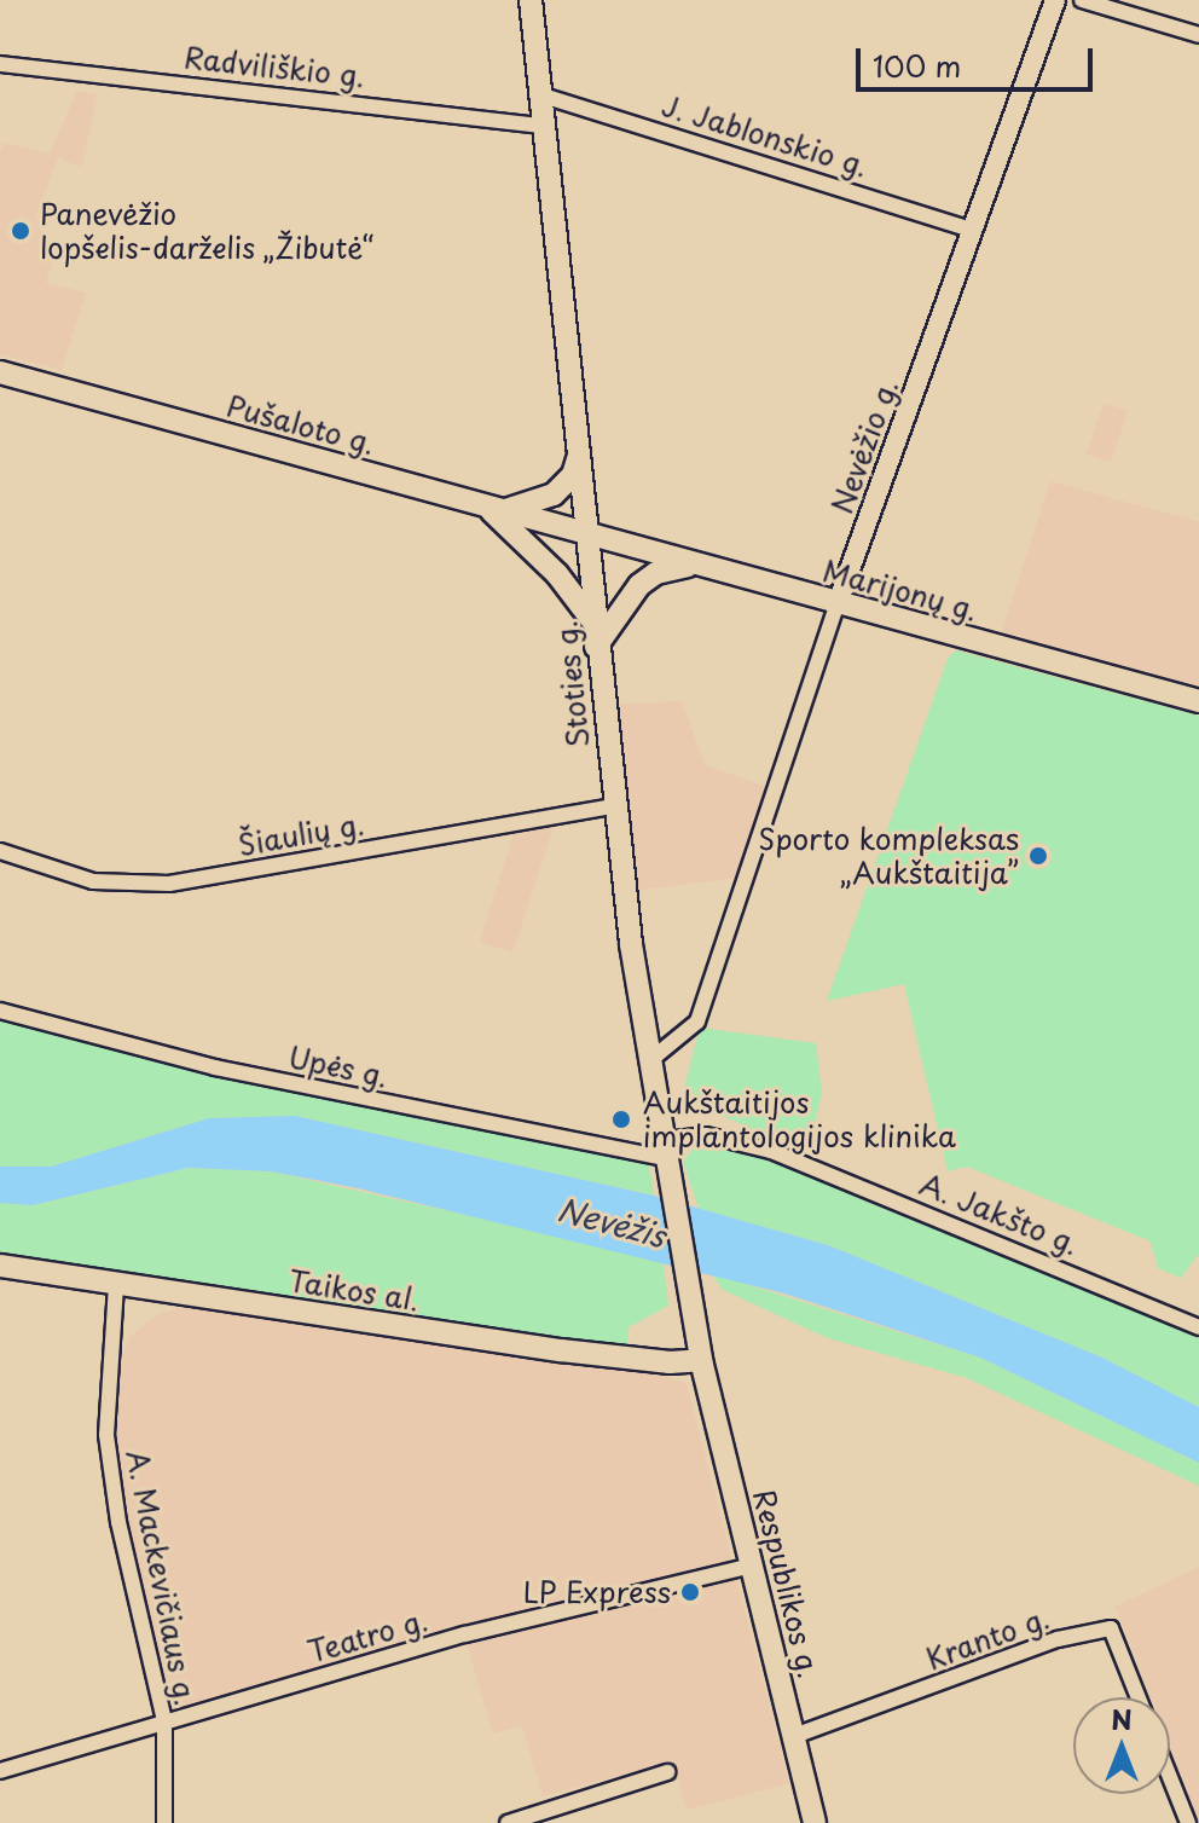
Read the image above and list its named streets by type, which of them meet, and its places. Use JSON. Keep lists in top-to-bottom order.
{
  "streets": {
    "main road": [
      "Pušaloto g.",
      "Marijonų g.",
      "Stoties g.",
      "Taikos al.",
      "Respublikos g."
    ],
    "street": [
      "Radviliškio g.",
      "J. Jablonskio g.",
      "Nevėžio g.",
      "Šiaulių g.",
      "Upės g.",
      "A. Jakšto g.",
      "A. Mackevičiaus g.",
      "Teatro g.",
      "Kranto g."
    ]
  },
  "crossings": [
    ["Radviliškio g.", "Stoties g."],
    ["J. Jablonskio g.", "Nevėžio g."],
    ["J. Jablonskio g.", "Stoties g."],
    ["Pušaloto g.", "Marijonų g."],
    ["Pušaloto g.", "Stoties g."],
    ["Nevėžio g.", "Marijonų g."],
    ["Nevėžio g.", "Stoties g."],
    ["Marijonų g.", "Stoties g."],
    ["Stoties g.", "Šiaulių g."],
    ["Stoties g.", "Upės g."],
    ["Stoties g.", "A. Jakšto g."],
    ["Stoties g.", "Taikos al."],
    ["Stoties g.", "Respublikos g."],
    ["Upės g.", "A. Jakšto g."],
    ["Taikos al.", "A. Mackevičiaus g."],
    ["Taikos al.", "Respublikos g."],
    ["A. Mackevičiaus g.", "Teatro g."],
    ["Respublikos g.", "Teatro g."],
    ["Respublikos g.", "Kranto g."]
  ],
  "water": ["Nevėžis"],
  "places": [
    "Panevėžio lopšelis-darželis „Žibutė“",
    "Sporto kompleksas „Aukštaitija”",
    "Aukštaitijos implantologijos klinika",
    "LP Express"
  ],
  "scale_bar": "100 m",
  "north": "top"
}
